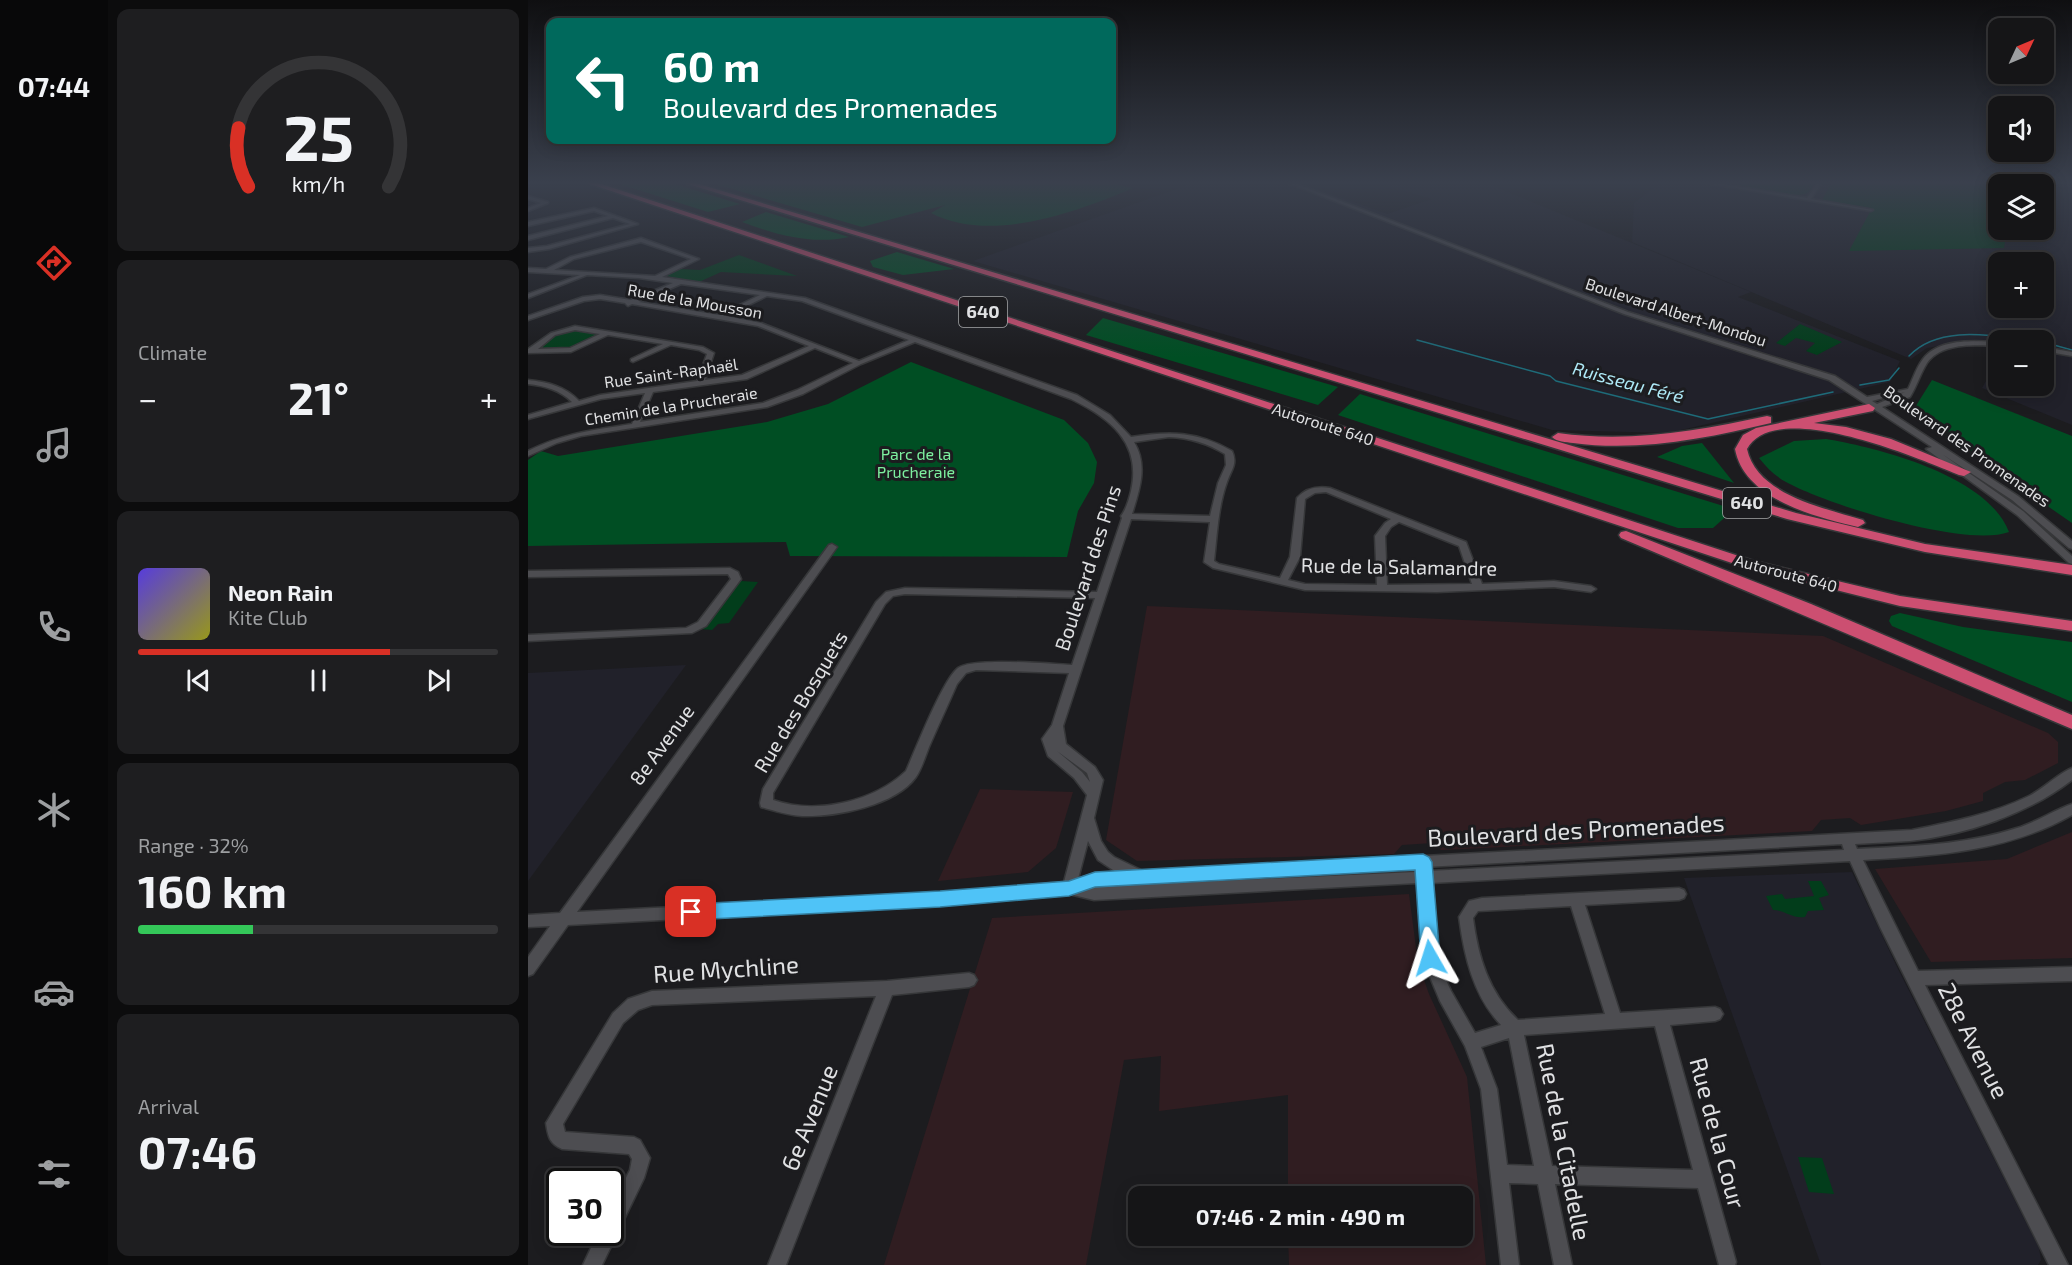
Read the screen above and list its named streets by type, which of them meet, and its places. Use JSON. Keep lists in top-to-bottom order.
{
  "streets": {
    "highway": ["640", "Autoroute 640"],
    "street": [
      "Rue de la Mousson",
      "Boulevard Albert-Mondou",
      "Rue Saint-Raphaël",
      "Chemin de la Prucheraie",
      "Boulevard des Promenades",
      "Rue de la Salamandre",
      "Boulevard des Pins",
      "Rue des Bosquets",
      "8e Avenue",
      "Rue Mychline",
      "28e Avenue",
      "6e Avenue",
      "Rue de la Cour",
      "Rue de la Citadelle"
    ]
  },
  "crossings": [
    ["Rue de la Mousson", "Rue Saint-Raphaël"],
    ["Rue de la Mousson", "Chemin de la Prucheraie"],
    ["Boulevard Albert-Mondou", "Boulevard des Promenades"],
    ["Chemin de la Prucheraie", "Boulevard des Pins"],
    ["Boulevard des Promenades", "Boulevard des Pins"],
    ["Boulevard des Promenades", "8e Avenue"],
    ["Boulevard des Promenades", "28e Avenue"],
    ["Rue de la Salamandre", "Boulevard des Pins"],
    ["Boulevard des Pins", "Rue des Bosquets"],
    ["Rue Mychline", "6e Avenue"]
  ],
  "water": ["Ruisseau Féré"],
  "parks": ["Parc de la Prucheraie"],
  "north": "top right",
  "page": {
    "tabs": "07:44",
    "map_buttons": ["+", "−"],
    "turn": ["60 m", "Boulevard des Promenades"],
    "tile": [
      "Climate",
      ["Range · 32%", "160 km"],
      ["Arrival", "07:46"]
    ],
    "heat": ["−", "21°", "+"],
    "song": ["Neon Rain", "Kite Club"],
    "limit": "30",
    "trip": "07:46 · 2 min · 490 m",
    "gauge": ["25", "km/h"]
  }
}
